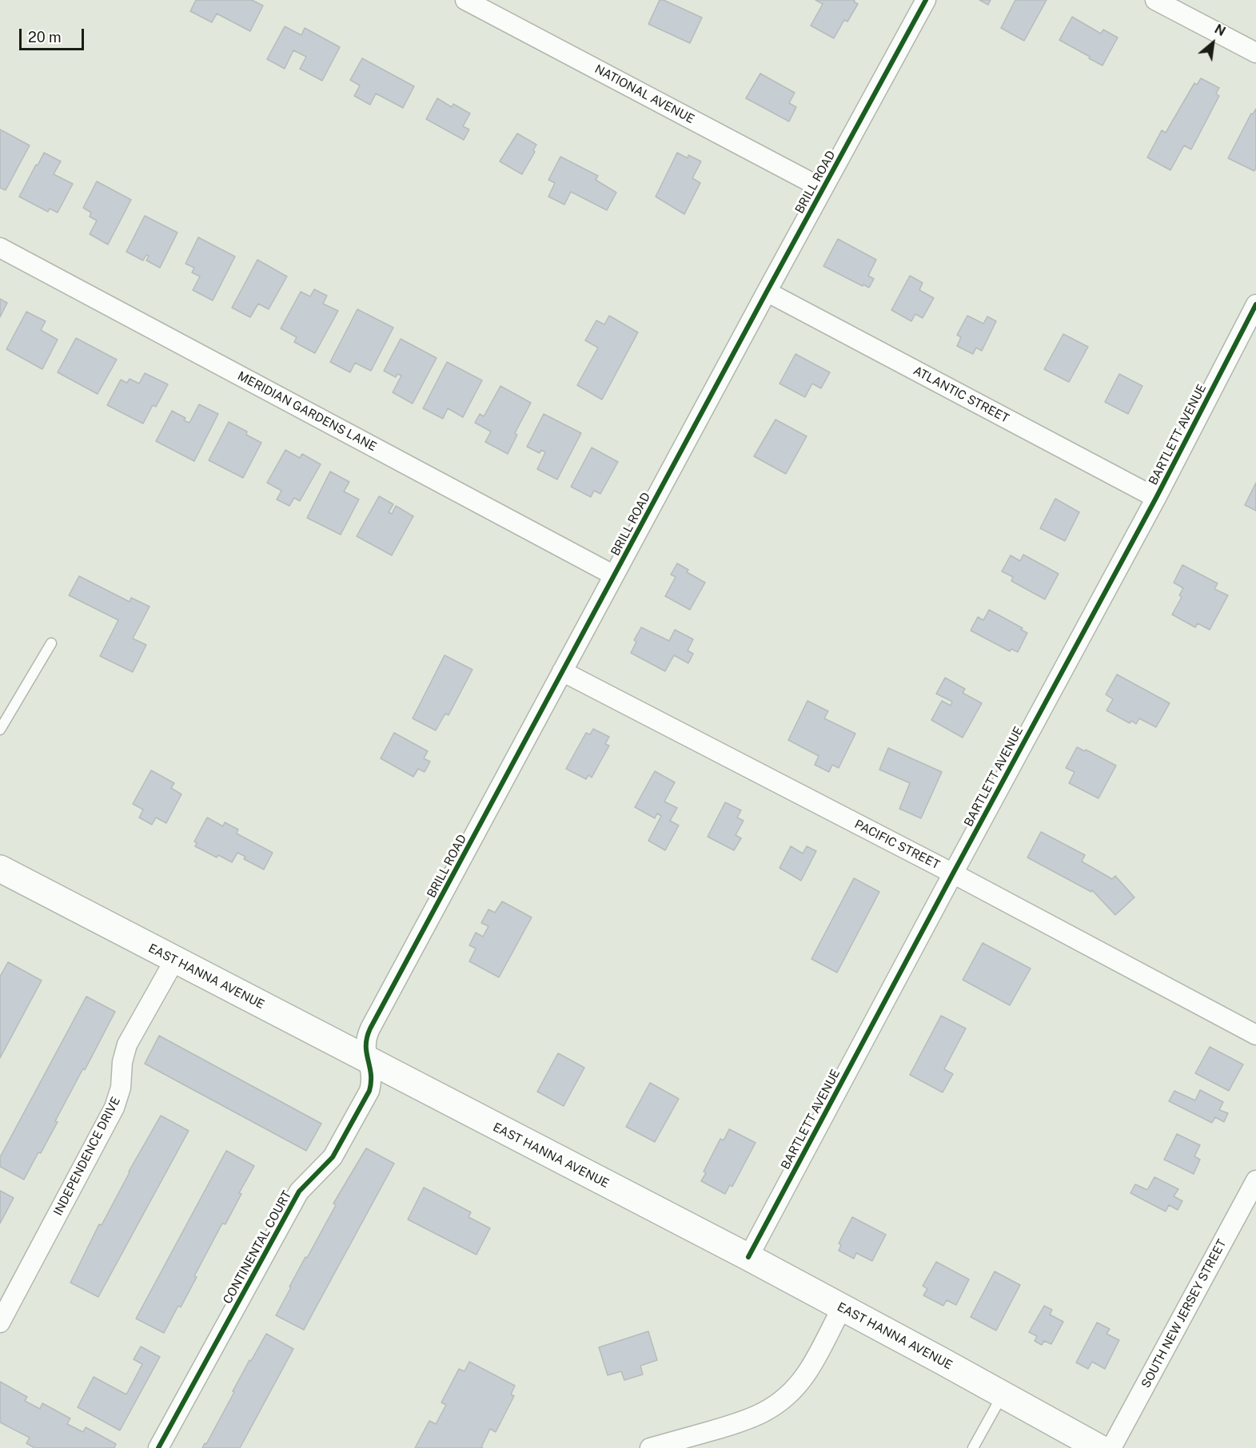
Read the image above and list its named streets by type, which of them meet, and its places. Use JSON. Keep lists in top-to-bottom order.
{
  "streets": {
    "main road": ["EAST HANNA AVENUE"],
    "street": [
      "NATIONAL AVENUE",
      "BRILL ROAD",
      "ATLANTIC STREET",
      "MERIDIAN GARDENS LANE",
      "BARTLETT AVENUE",
      "PACIFIC STREET",
      "INDEPENDENCE DRIVE",
      "CONTINENTAL COURT",
      "SOUTH NEW JERSEY STREET"
    ]
  },
  "crossings": [
    ["NATIONAL AVENUE", "BRILL ROAD"],
    ["BRILL ROAD", "ATLANTIC STREET"],
    ["BRILL ROAD", "MERIDIAN GARDENS LANE"],
    ["BRILL ROAD", "PACIFIC STREET"],
    ["BRILL ROAD", "EAST HANNA AVENUE"],
    ["BRILL ROAD", "CONTINENTAL COURT"],
    ["ATLANTIC STREET", "BARTLETT AVENUE"],
    ["BARTLETT AVENUE", "PACIFIC STREET"],
    ["BARTLETT AVENUE", "EAST HANNA AVENUE"],
    ["EAST HANNA AVENUE", "INDEPENDENCE DRIVE"],
    ["EAST HANNA AVENUE", "CONTINENTAL COURT"]
  ],
  "scale_bar": "20 m",
  "north": "top right"
}
